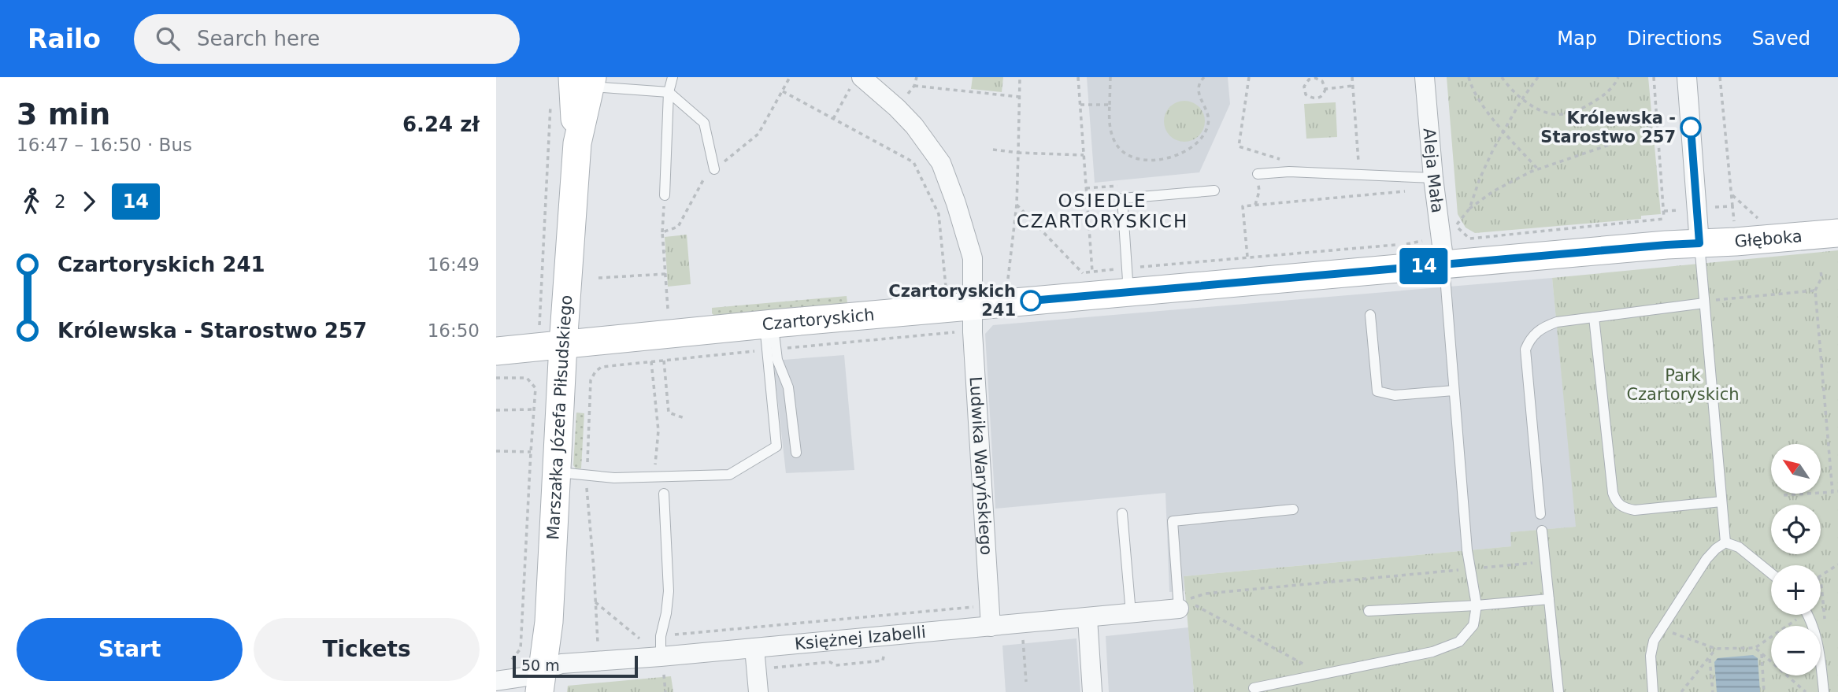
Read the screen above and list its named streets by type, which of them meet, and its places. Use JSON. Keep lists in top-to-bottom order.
{
  "streets": {
    "main road": ["Głęboka", "Czartoryskich", "Marszałka Józefa Piłsudskiego"],
    "street": ["Aleja Mała", "Ludwika Waryńskiego", "Księżnej Izabelli"]
  },
  "crossings": [
    ["Aleja Mała", "Czartoryskich"],
    ["Głęboka", "Czartoryskich"],
    ["Czartoryskich", "Marszałka Józefa Piłsudskiego"],
    ["Czartoryskich", "Ludwika Waryńskiego"],
    ["Marszałka Józefa Piłsudskiego", "Księżnej Izabelli"],
    ["Ludwika Waryńskiego", "Księżnej Izabelli"]
  ],
  "districts": ["OSIEDLE CZARTORYSKICH"],
  "parks": ["Park Czartoryskich"],
  "places": ["Królewska - Starostwo 257", "Czartoryskich 241"],
  "lines": ["bus line 14"],
  "scale_bar": "50 m",
  "north": "top left",
  "page": {
    "header": "Railo",
    "search": "Search here",
    "nav": ["Map", "Directions", "Saved"],
    "heading": ["3 min", "16:47 – 16:50 · Bus", "6.24 zł"],
    "on_map": "14",
    "legs": ["2", "14"],
    "list": [
      {
        "name": "Czartoryskich 241",
        "value": "16:49"
      },
      {
        "name": "Królewska - Starostwo 257",
        "value": "16:50"
      }
    ],
    "map_buttons": ["+", "−"],
    "buttons": ["Start", "Tickets"],
    "scale": "50 m"
  }
}
